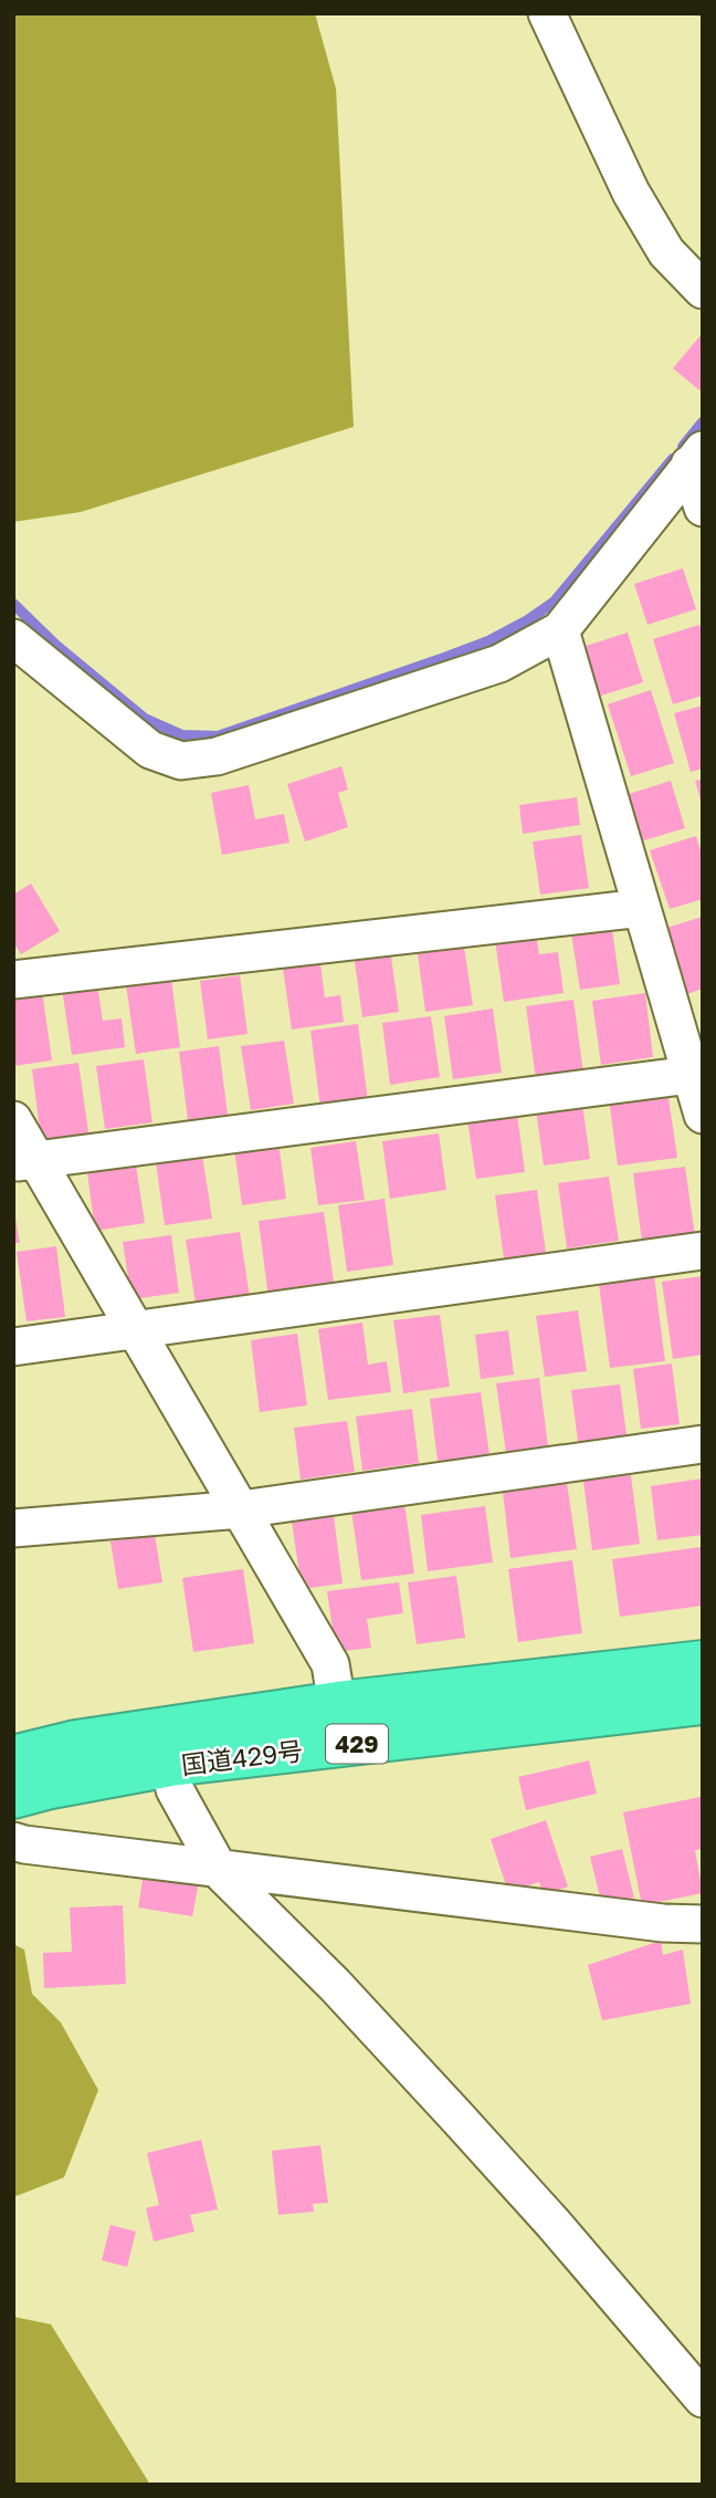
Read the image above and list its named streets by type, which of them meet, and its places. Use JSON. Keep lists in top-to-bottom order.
{
  "streets": {
    "highway": ["429", "国道429号"]
  }
}
